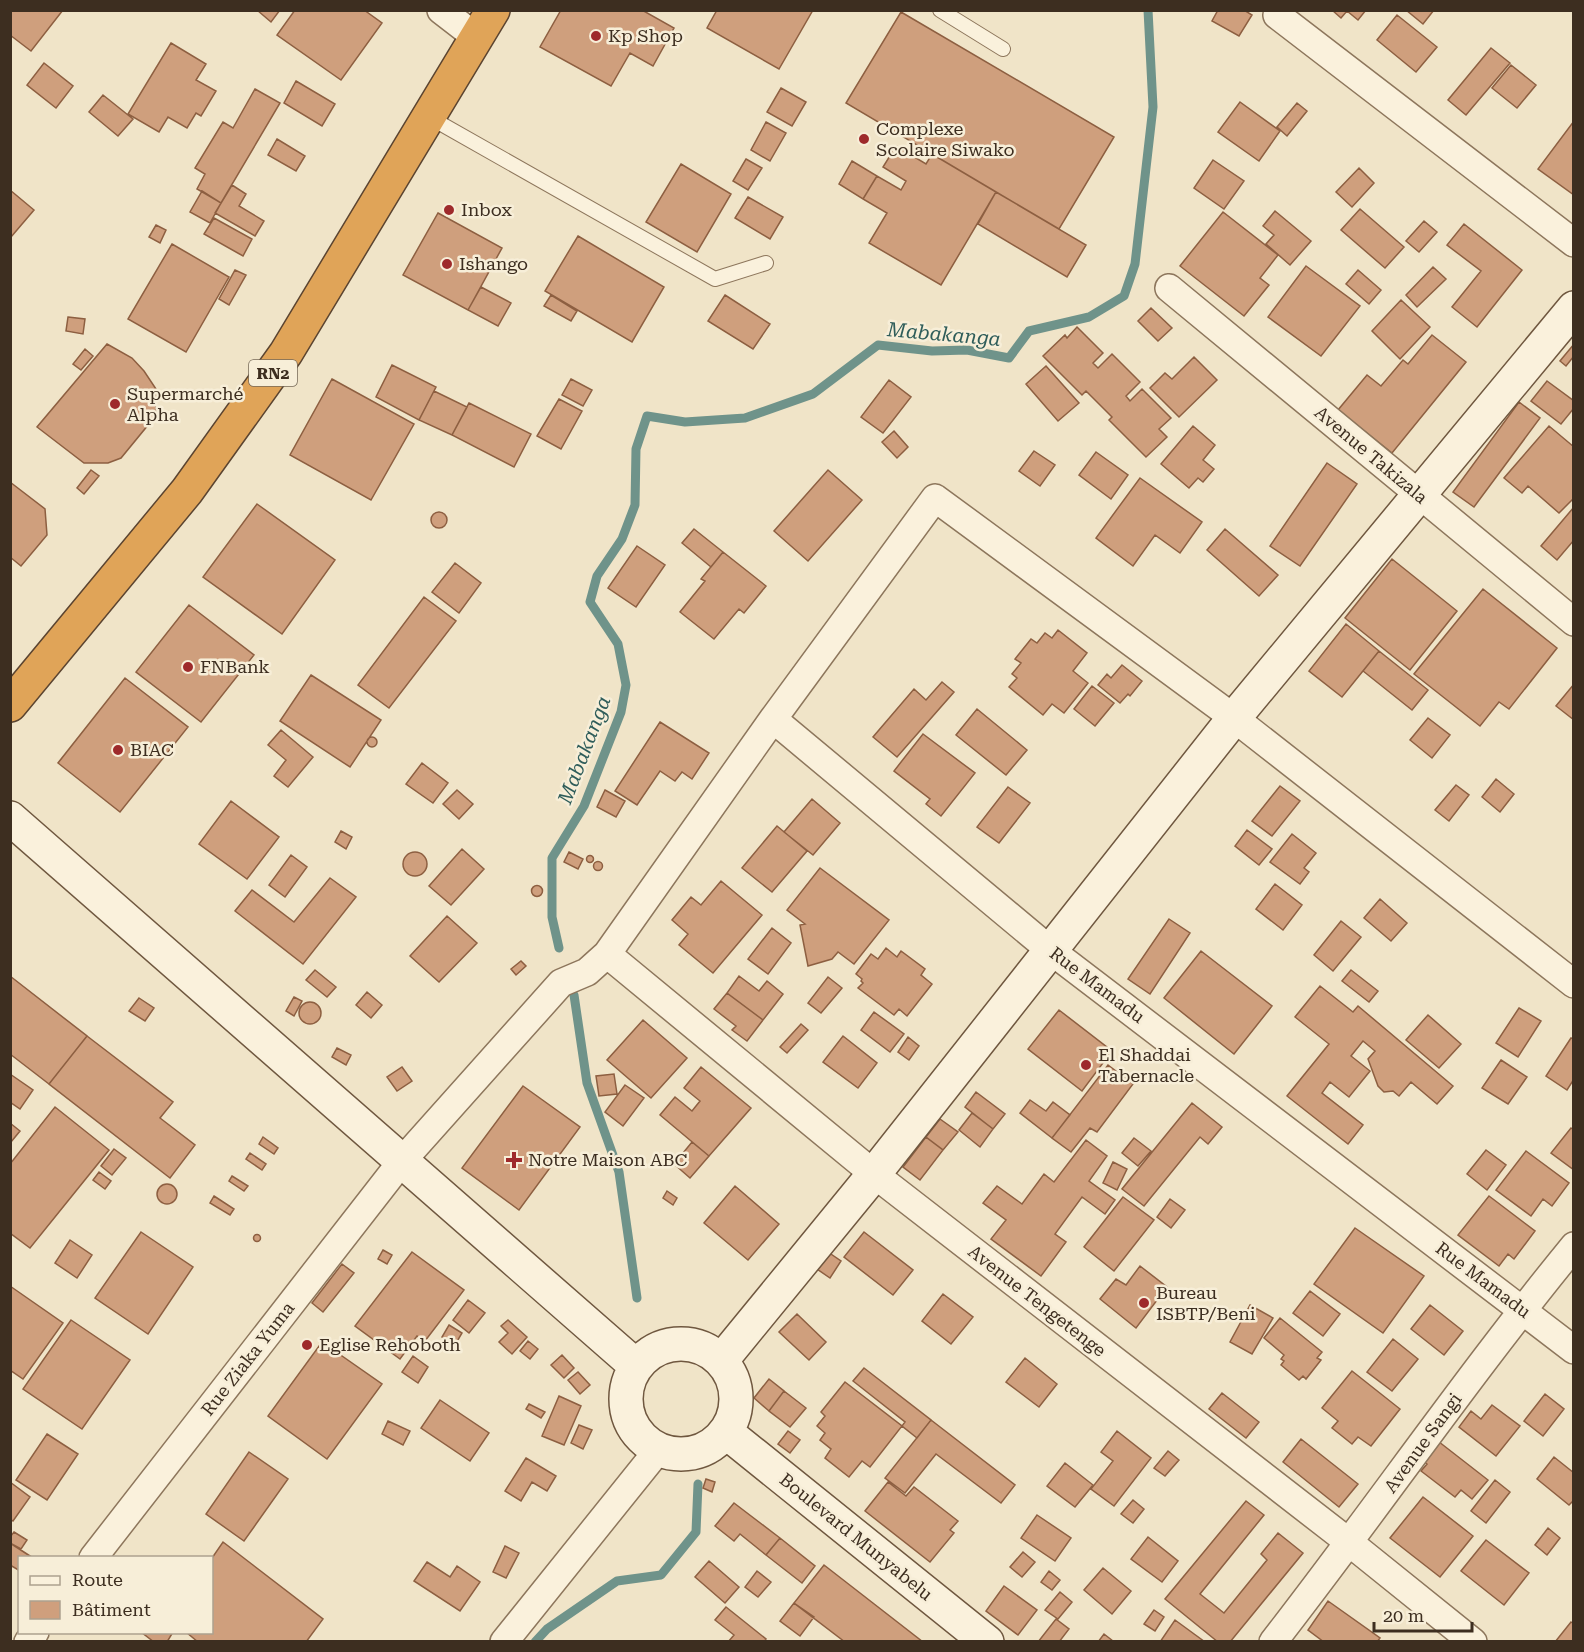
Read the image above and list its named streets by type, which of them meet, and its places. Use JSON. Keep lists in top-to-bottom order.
{
  "streets": {
    "highway": ["RN2"],
    "street": [
      "Avenue Takizala",
      "Rue Mamadu",
      "Avenue Tengetenge",
      "Rue Ziaka Yuma",
      "Avenue Sangi",
      "Boulevard Munyabelu"
    ]
  },
  "crossings": [
    ["Rue Mamadu", "Avenue Sangi"],
    ["Avenue Tengetenge", "Rue Ziaka Yuma"],
    ["Avenue Tengetenge", "Avenue Sangi"]
  ],
  "water": ["Mabakanga"],
  "places": {
    "other": [
      "Kp Shop",
      "Complexe Scolaire Siwako",
      "Inbox",
      "Ishango",
      "Supermarché Alpha",
      "FNBank",
      "BIAC",
      "El Shaddai Tabernacle",
      "Bureau ISBTP/Beni",
      "Eglise Rehoboth"
    ],
    "health": ["Notre Maison ABC"]
  },
  "legend": ["Route", "Bâtiment"],
  "scale_bar": "20 m"
}
